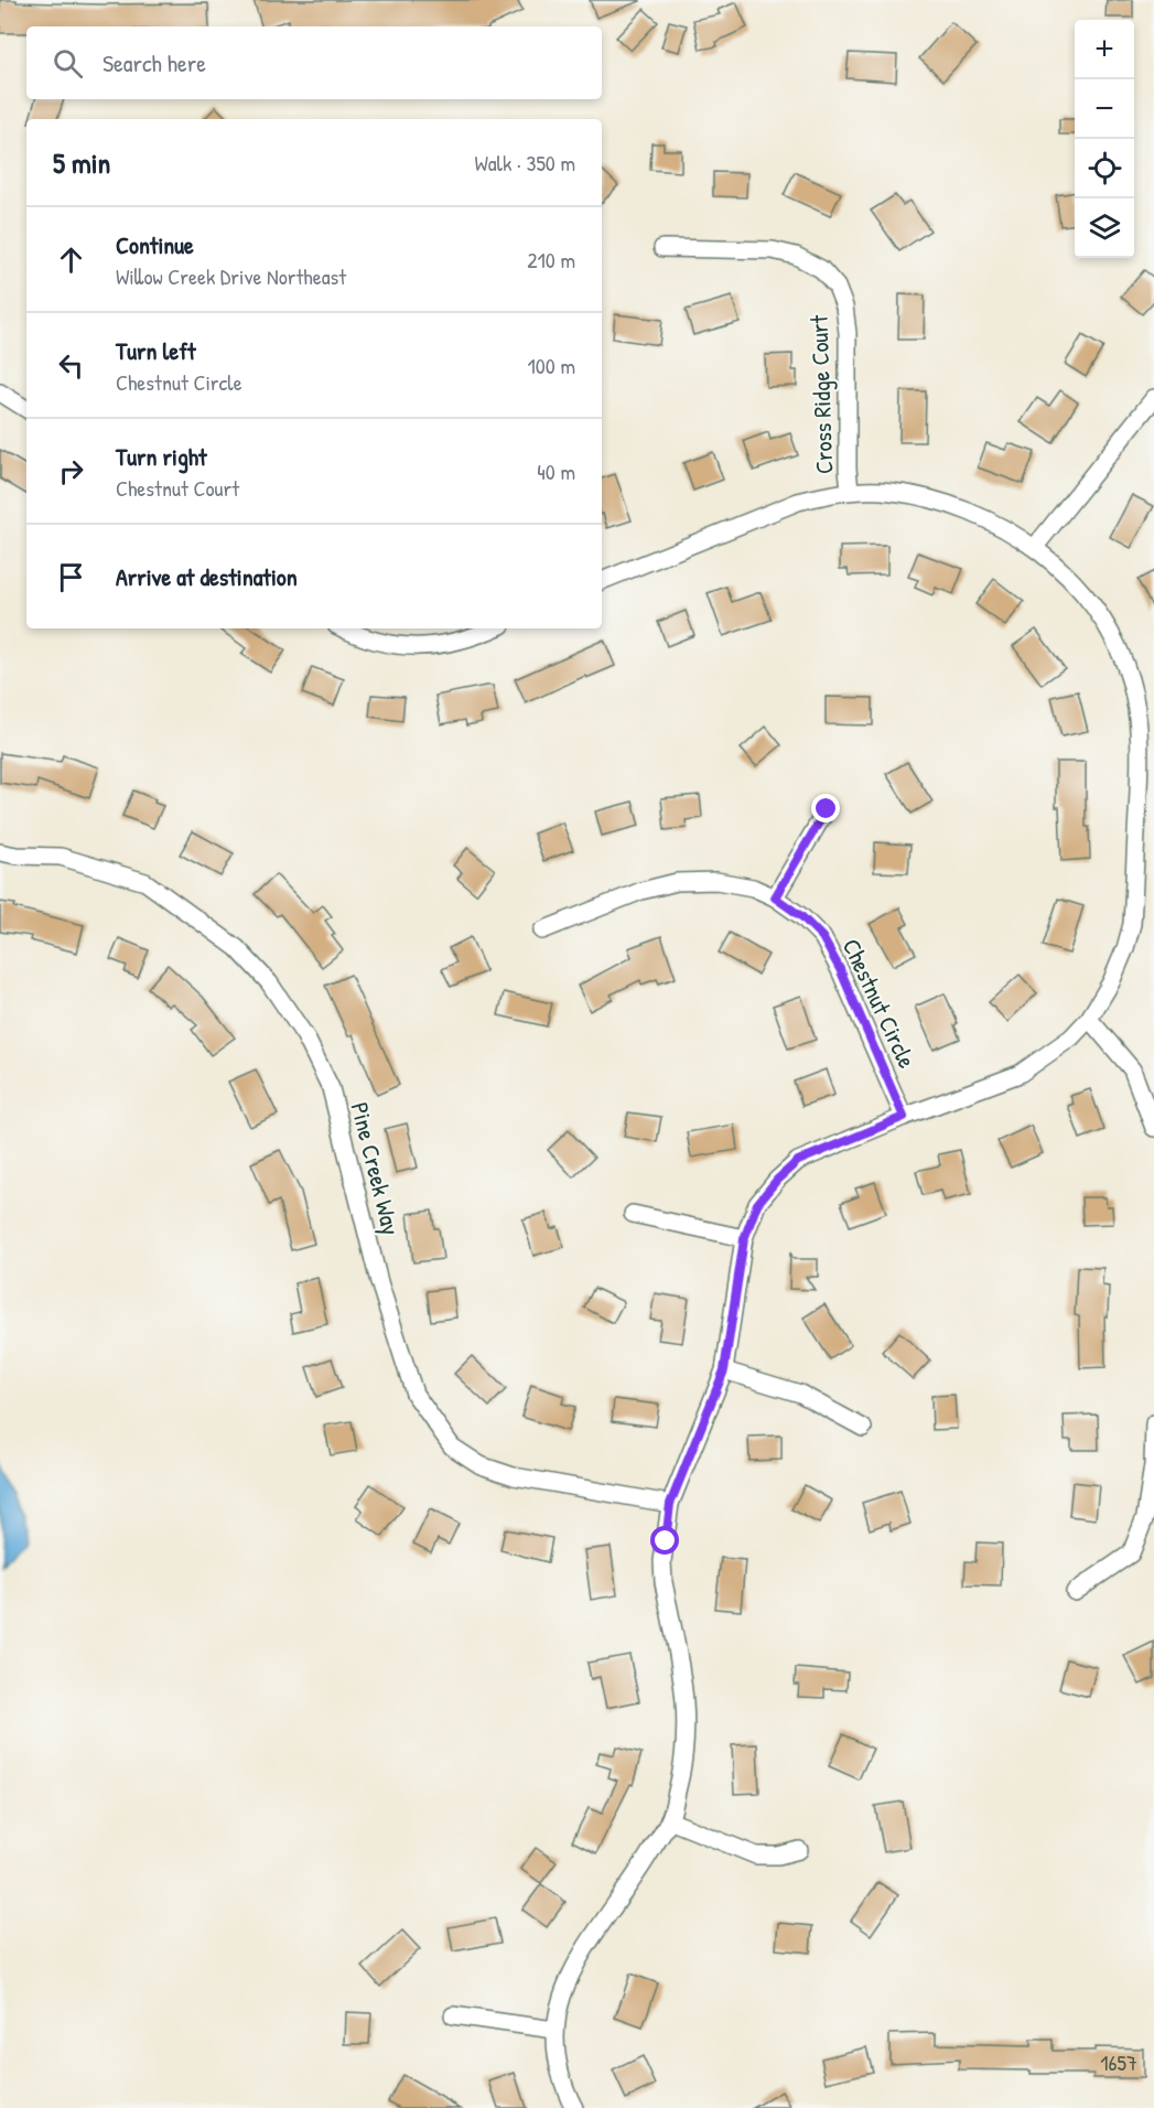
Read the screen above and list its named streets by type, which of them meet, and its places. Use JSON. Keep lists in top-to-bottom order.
{
  "streets": {
    "street": ["Cross Ridge Court", "Chestnut Circle", "Pine Creek Way"]
  },
  "house_numbers": ["1657"],
  "page": {
    "map_buttons": ["+", "−"],
    "search": "Search here",
    "heading": ["5 min", "Walk · 350 m"],
    "list": [
      ["Continue", "Willow Creek Drive Northeast", "210 m"],
      ["Turn left", "Chestnut Circle", "100 m"],
      ["Turn right", "Chestnut Court", "40 m"],
      "Arrive at destination"
    ]
  }
}
